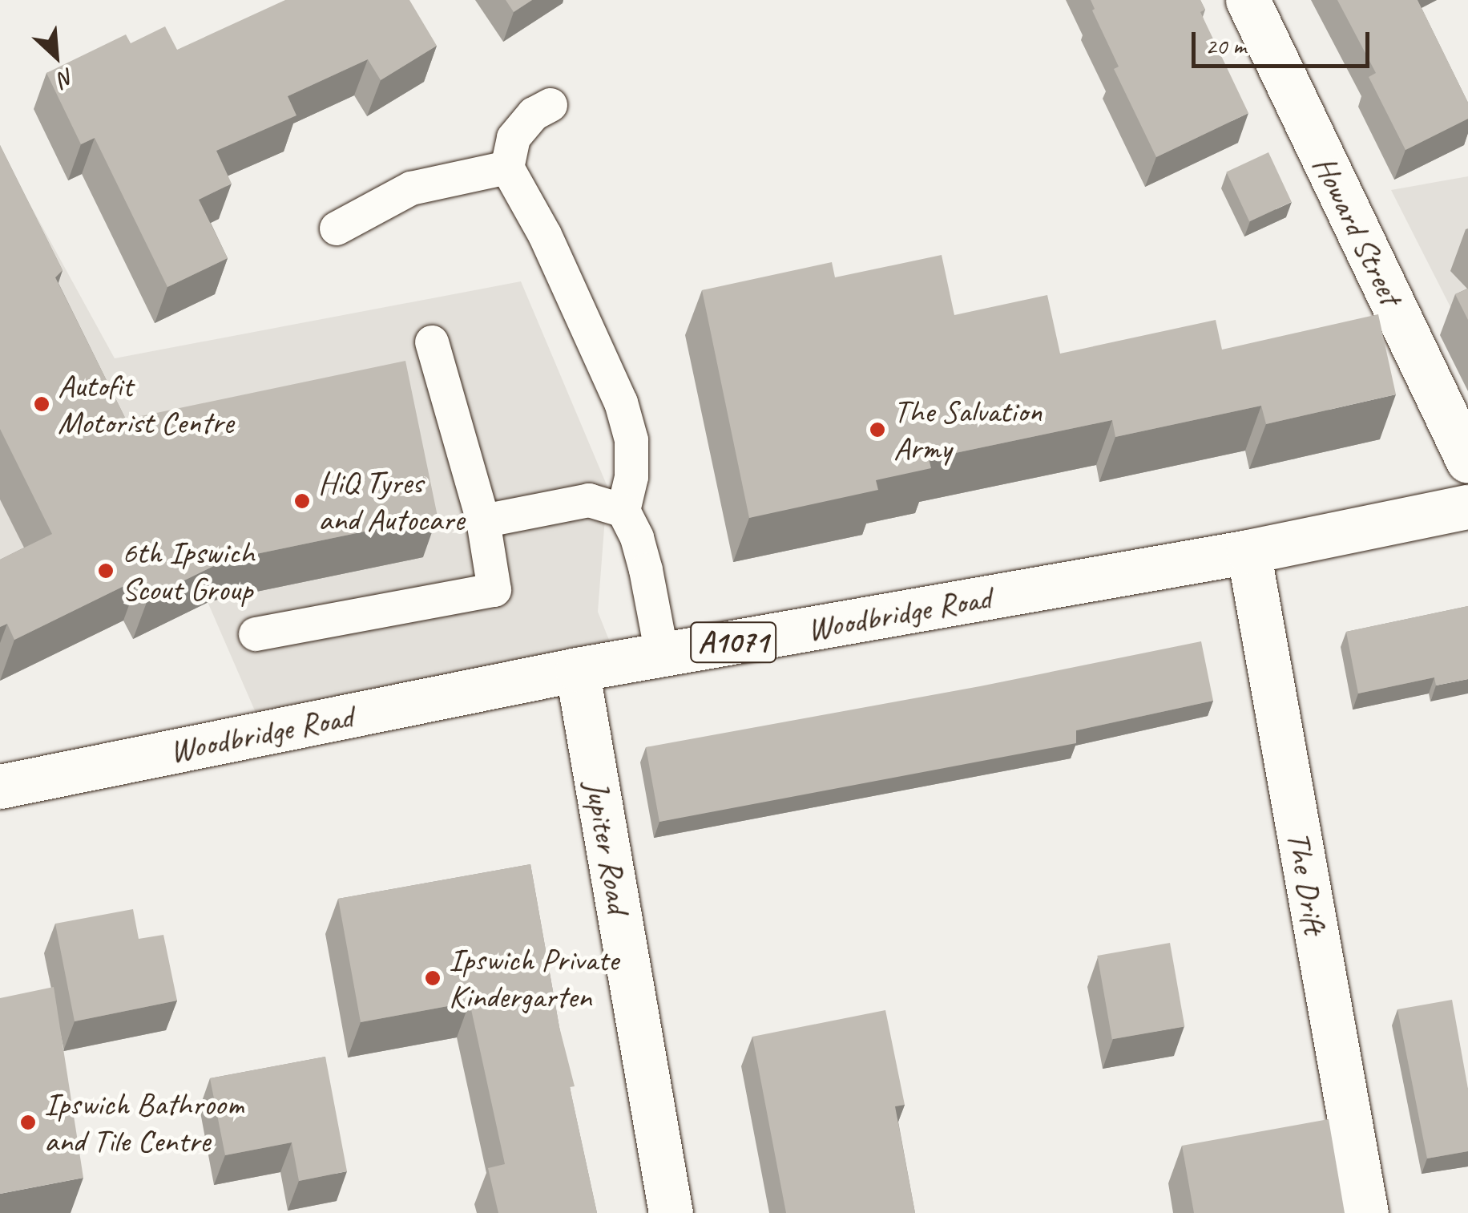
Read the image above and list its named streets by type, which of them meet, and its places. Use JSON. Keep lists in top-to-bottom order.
{
  "streets": {
    "street": [
      "Howard Street",
      "Woodbridge Road",
      "A1071",
      "Jupiter Road",
      "The Drift"
    ]
  },
  "crossings": [
    ["Woodbridge Road", "Jupiter Road"],
    ["Woodbridge Road", "The Drift"]
  ],
  "places": [
    "Autofit Motorist Centre",
    "The Salvation Army",
    "HiQ Tyres and Autocare",
    "6th Ipswich Scout Group",
    "Ipswich Private Kindergarten",
    "Ipswich Bathroom and Tile Centre"
  ],
  "scale_bar": "20 m",
  "north": "bottom right"
}
